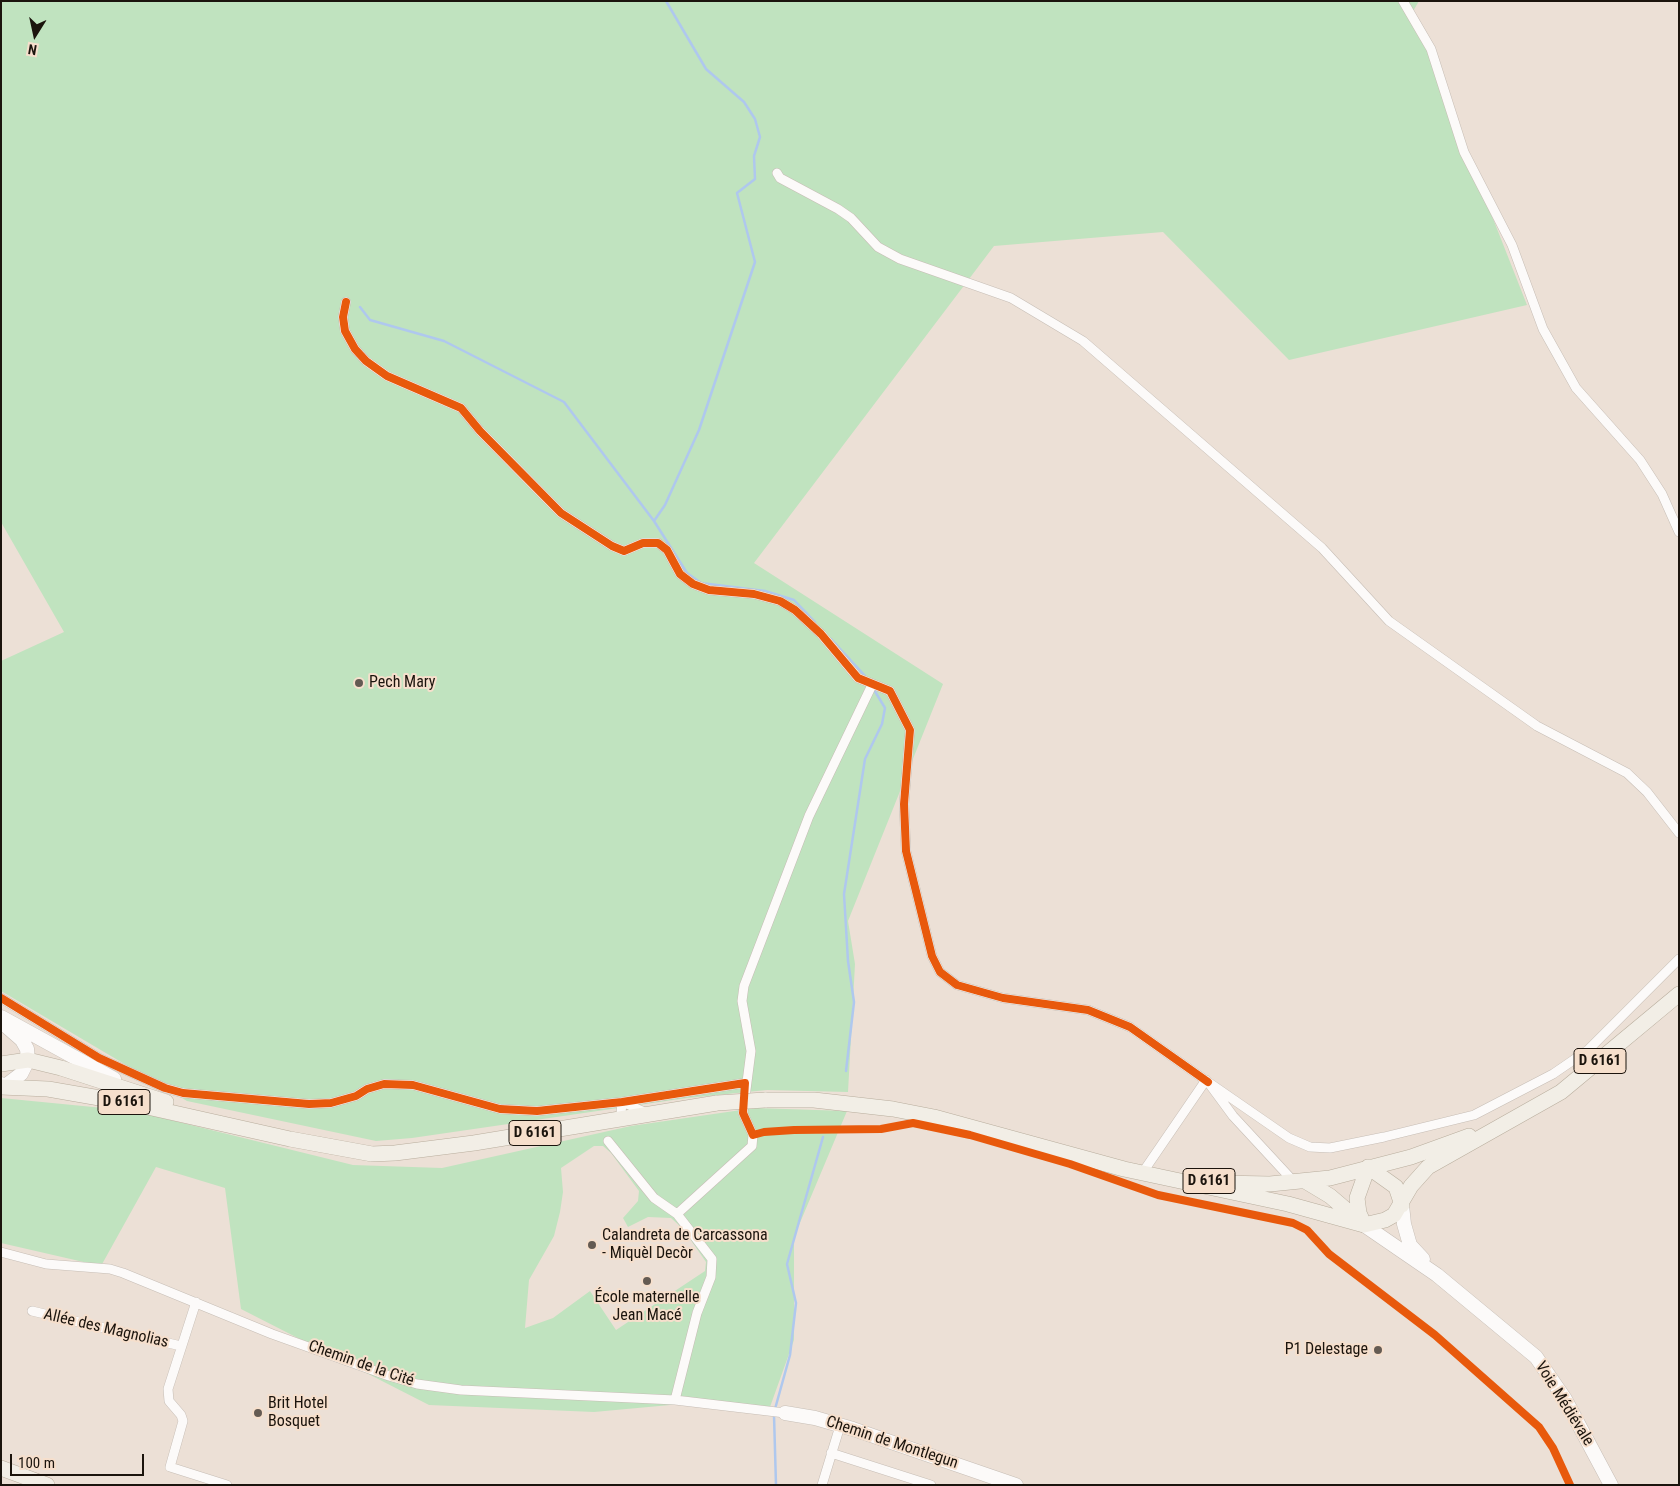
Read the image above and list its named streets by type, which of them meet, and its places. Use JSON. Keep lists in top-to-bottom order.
{
  "streets": {
    "main road": ["D 6161"],
    "street": [
      "Allée des Magnolias",
      "Chemin de la Cité",
      "Voie Médiévale",
      "Chemin de Montlegun"
    ]
  },
  "crossings": [
    ["Chemin de la Cité", "Chemin de Montlegun"]
  ],
  "places": [
    "Pech Mary",
    "Calandreta de Carcassona - Miquèl Decòr",
    "École maternelle Jean Macé",
    "P1 Delestage",
    "Brit Hotel Bosquet"
  ],
  "scale_bar": "100 m",
  "north": "bottom"
}
